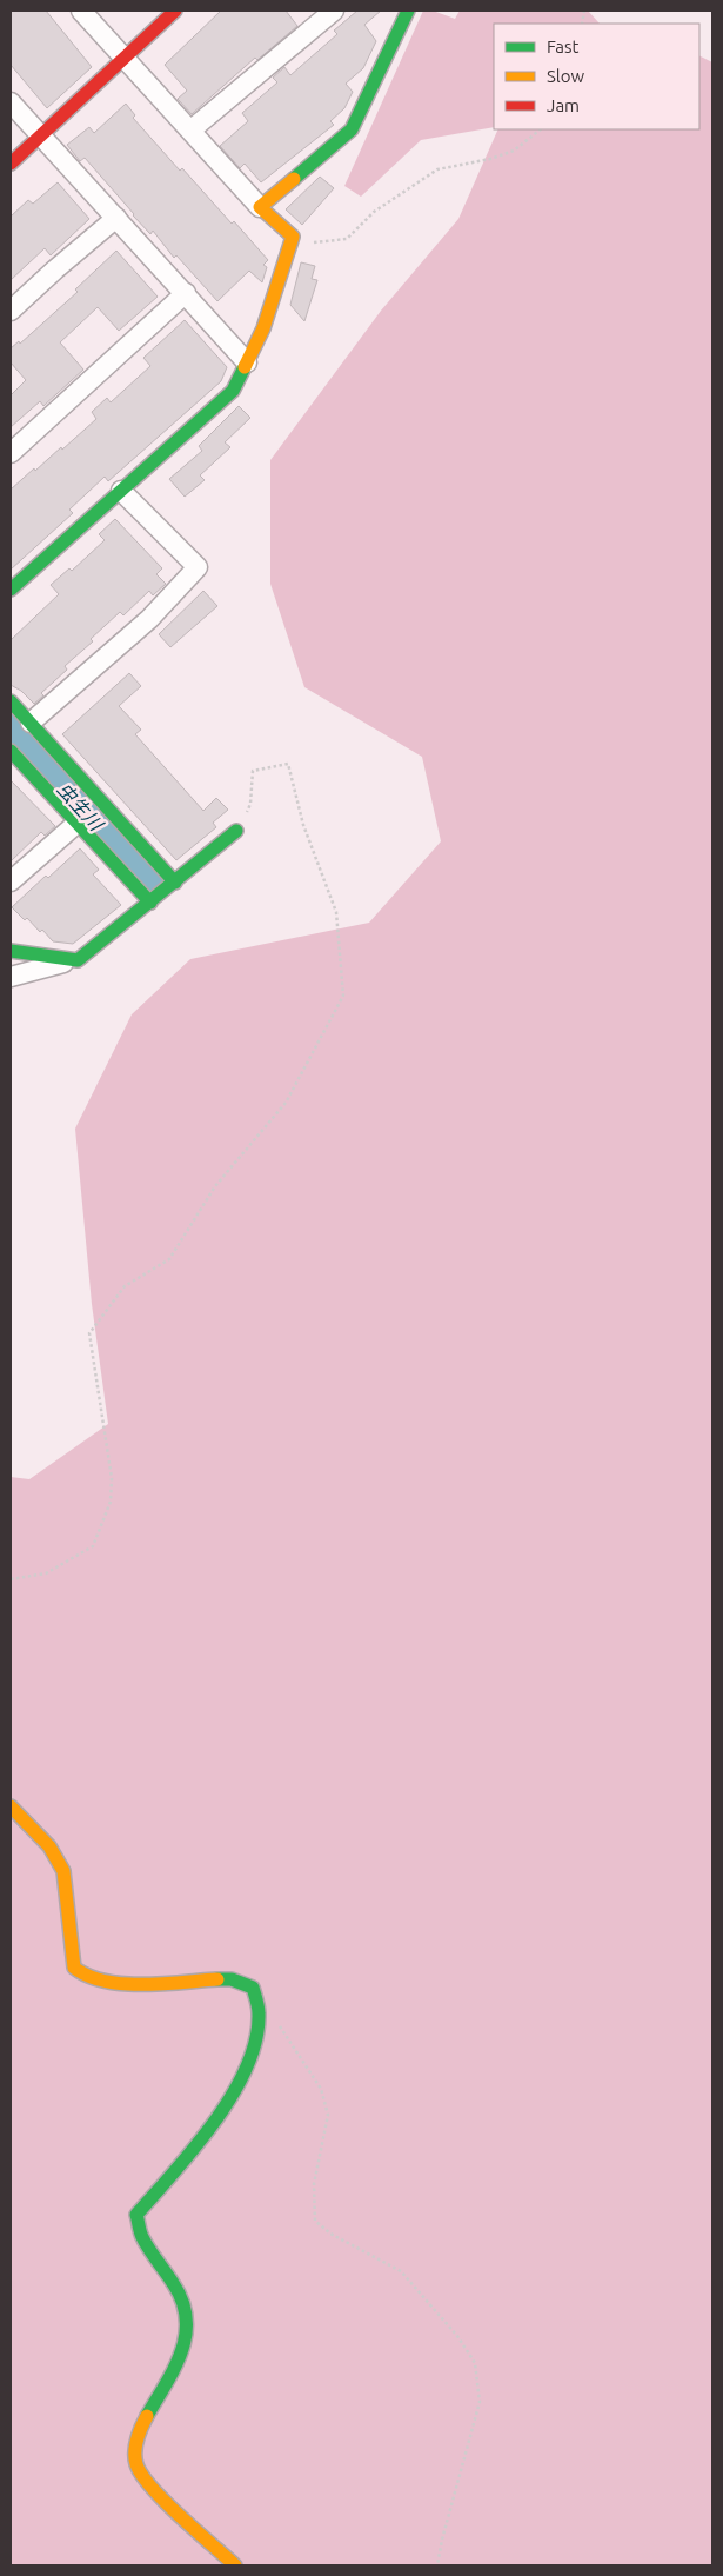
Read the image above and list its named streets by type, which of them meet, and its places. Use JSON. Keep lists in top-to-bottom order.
{
  "water": ["虫生川"],
  "legend": ["Fast", "Slow", "Jam"]
}
